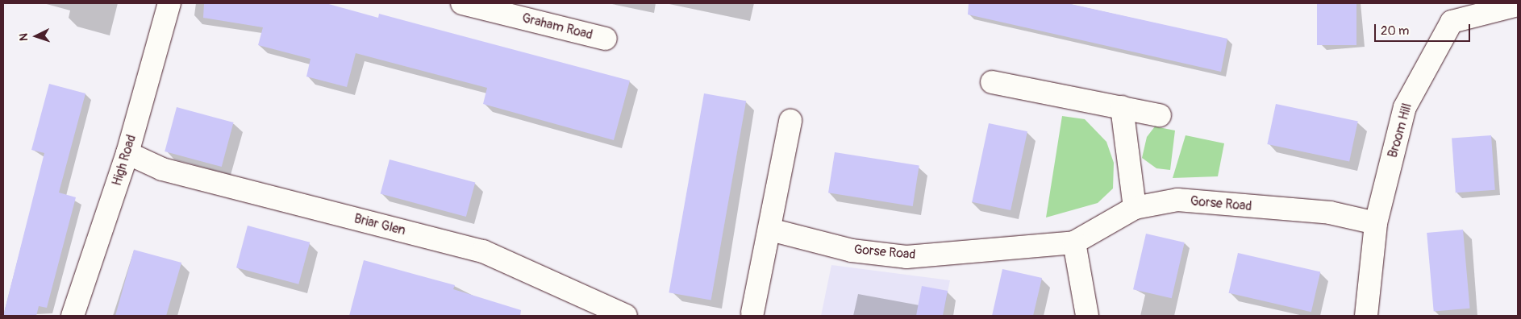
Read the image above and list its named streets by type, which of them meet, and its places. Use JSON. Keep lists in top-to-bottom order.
{
  "streets": {
    "street": [
      "Graham Road",
      "Broom Hill",
      "High Road",
      "Gorse Road",
      "Briar Glen"
    ]
  },
  "crossings": [
    ["Broom Hill", "Gorse Road"],
    ["High Road", "Briar Glen"]
  ],
  "scale_bar": "20 m",
  "north": "left"
}
